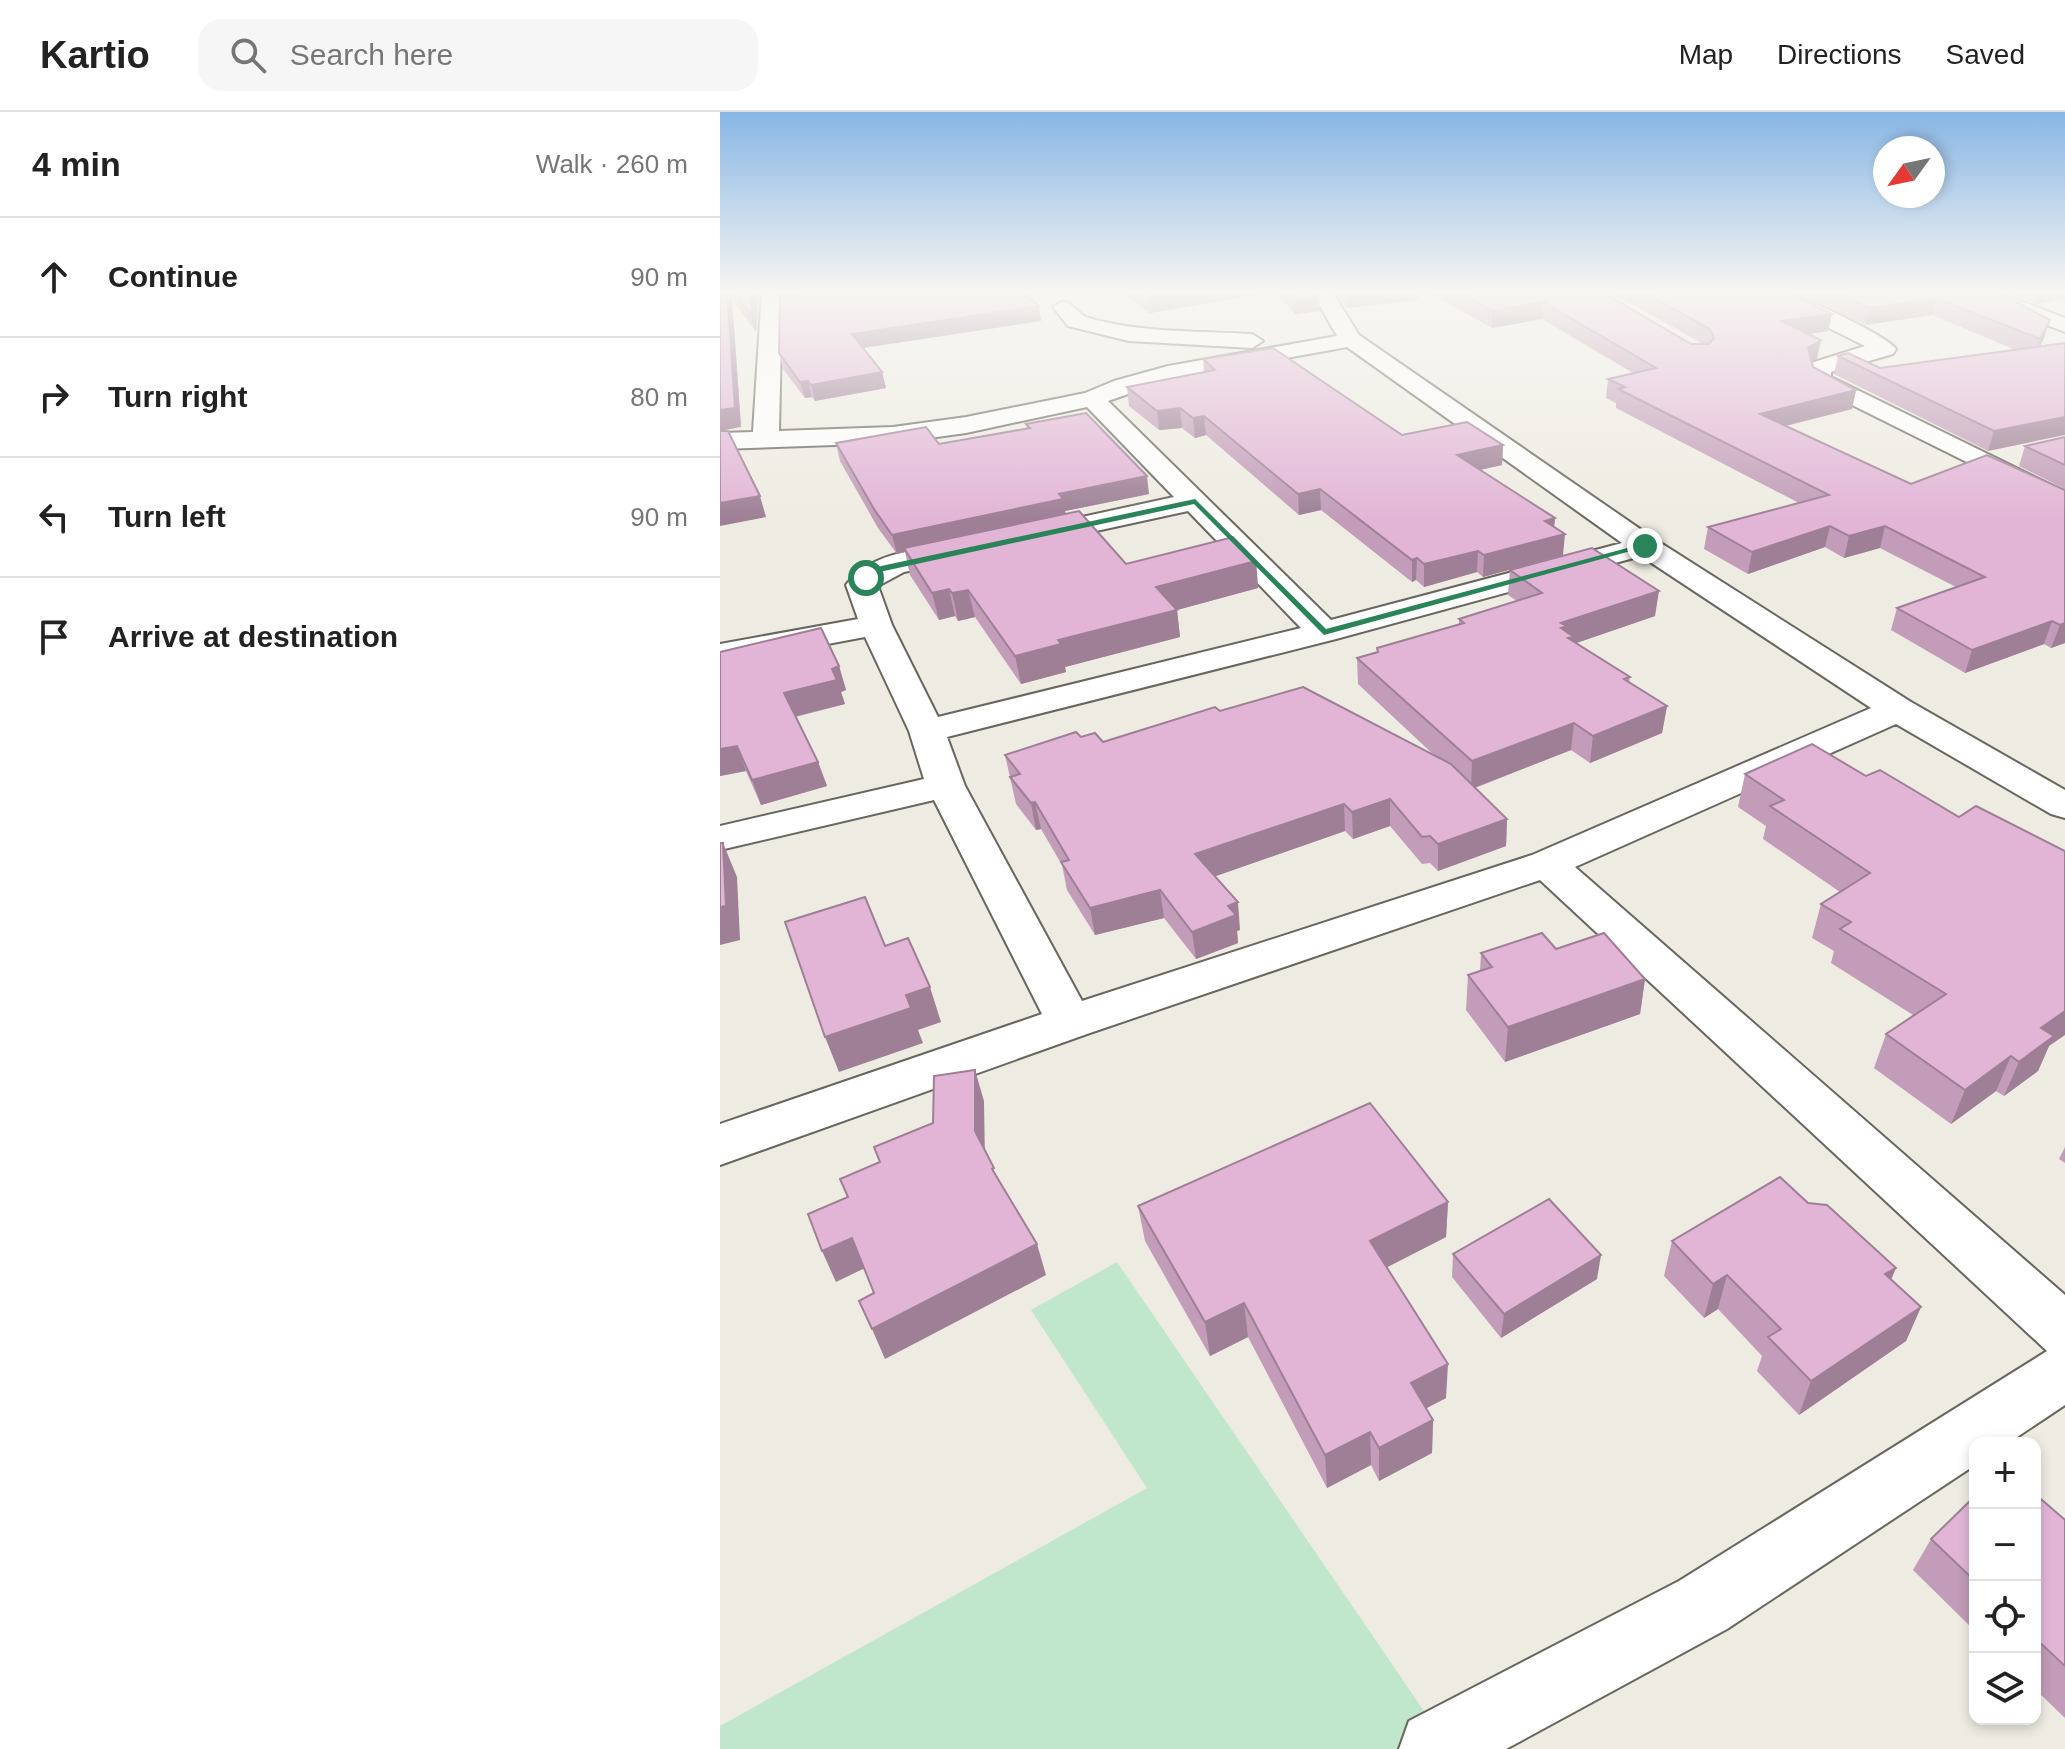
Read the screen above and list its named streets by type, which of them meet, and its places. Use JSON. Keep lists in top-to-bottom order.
{
  "north": "bottom left",
  "page": {
    "header": "Kartio",
    "search": "Search here",
    "nav": ["Map", "Directions", "Saved"],
    "heading": ["4 min", "Walk · 260 m"],
    "list": [
      ["Continue", "90 m"],
      ["Turn right", "80 m"],
      ["Turn left", "90 m"],
      "Arrive at destination"
    ],
    "map_buttons": ["+", "−"]
  }
}
